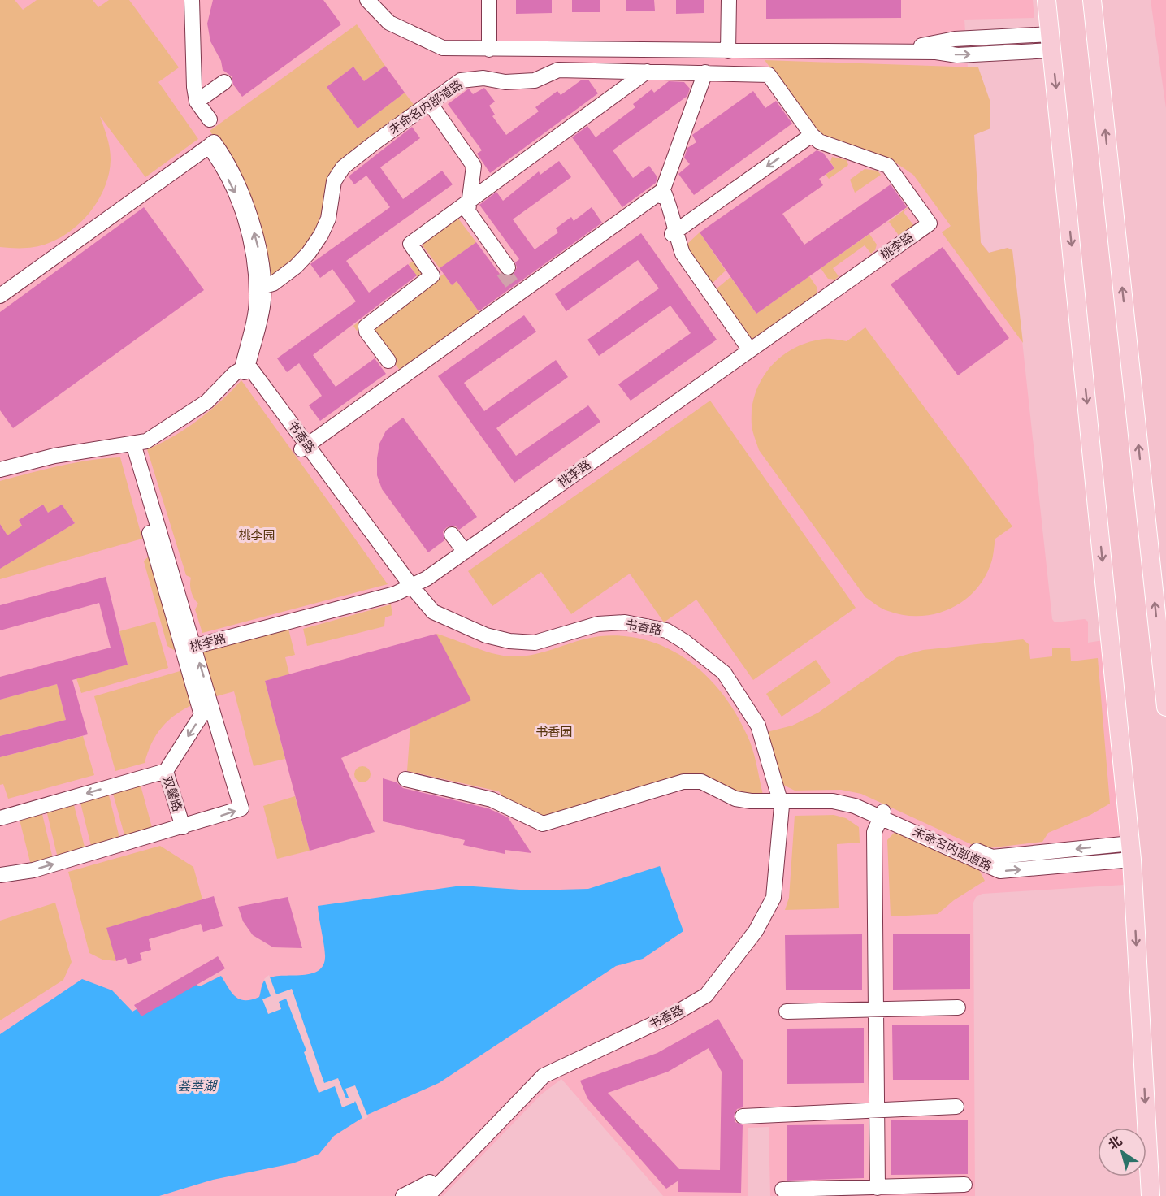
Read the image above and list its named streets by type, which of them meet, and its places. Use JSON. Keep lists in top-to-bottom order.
{
  "streets": {
    "street": [
      "未命名内部道路",
      "桃李路",
      "书香路",
      "双馨路"
    ]
  },
  "crossings": [
    ["未命名内部道路", "桃李路"],
    ["未命名内部道路", "书香路"],
    ["桃李路", "书香路"]
  ],
  "water": ["荟萃湖"],
  "parks": ["桃李园", "书香园"],
  "north": "top left"
}
